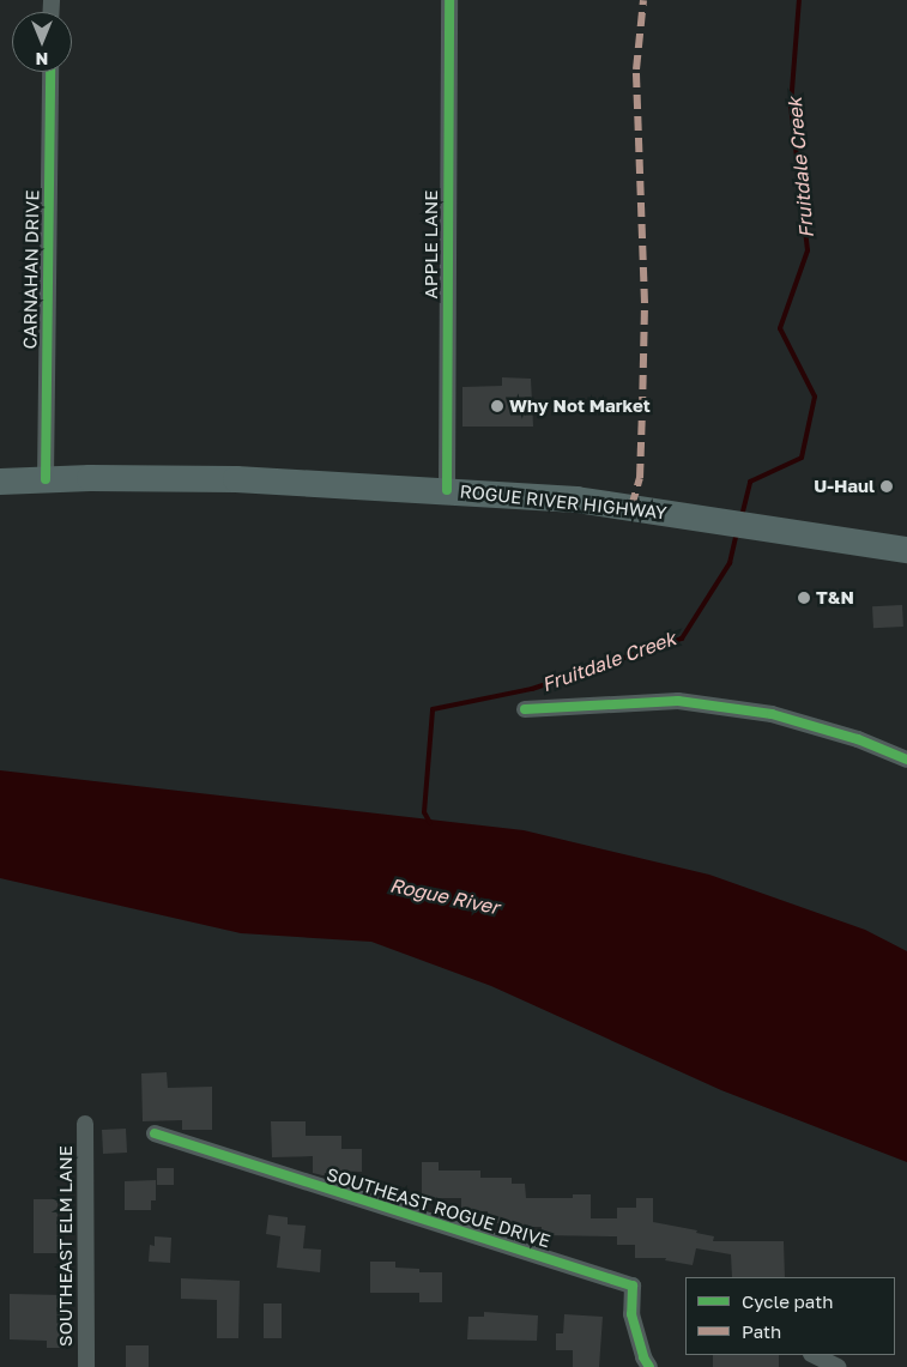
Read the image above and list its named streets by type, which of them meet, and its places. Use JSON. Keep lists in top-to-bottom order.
{
  "streets": {
    "main road": ["ROGUE RIVER HIGHWAY"],
    "street": [
      "APPLE LANE",
      "CARNAHAN DRIVE",
      "SOUTHEAST ROGUE DRIVE",
      "SOUTHEAST ELM LANE"
    ]
  },
  "crossings": [
    ["APPLE LANE", "ROGUE RIVER HIGHWAY"],
    ["CARNAHAN DRIVE", "ROGUE RIVER HIGHWAY"]
  ],
  "water": ["Fruitdale Creek", "Rogue River"],
  "places": ["Why Not Market", "U-Haul", "T&N"],
  "legend": ["Cycle path", "Path"],
  "north": "bottom"
}
